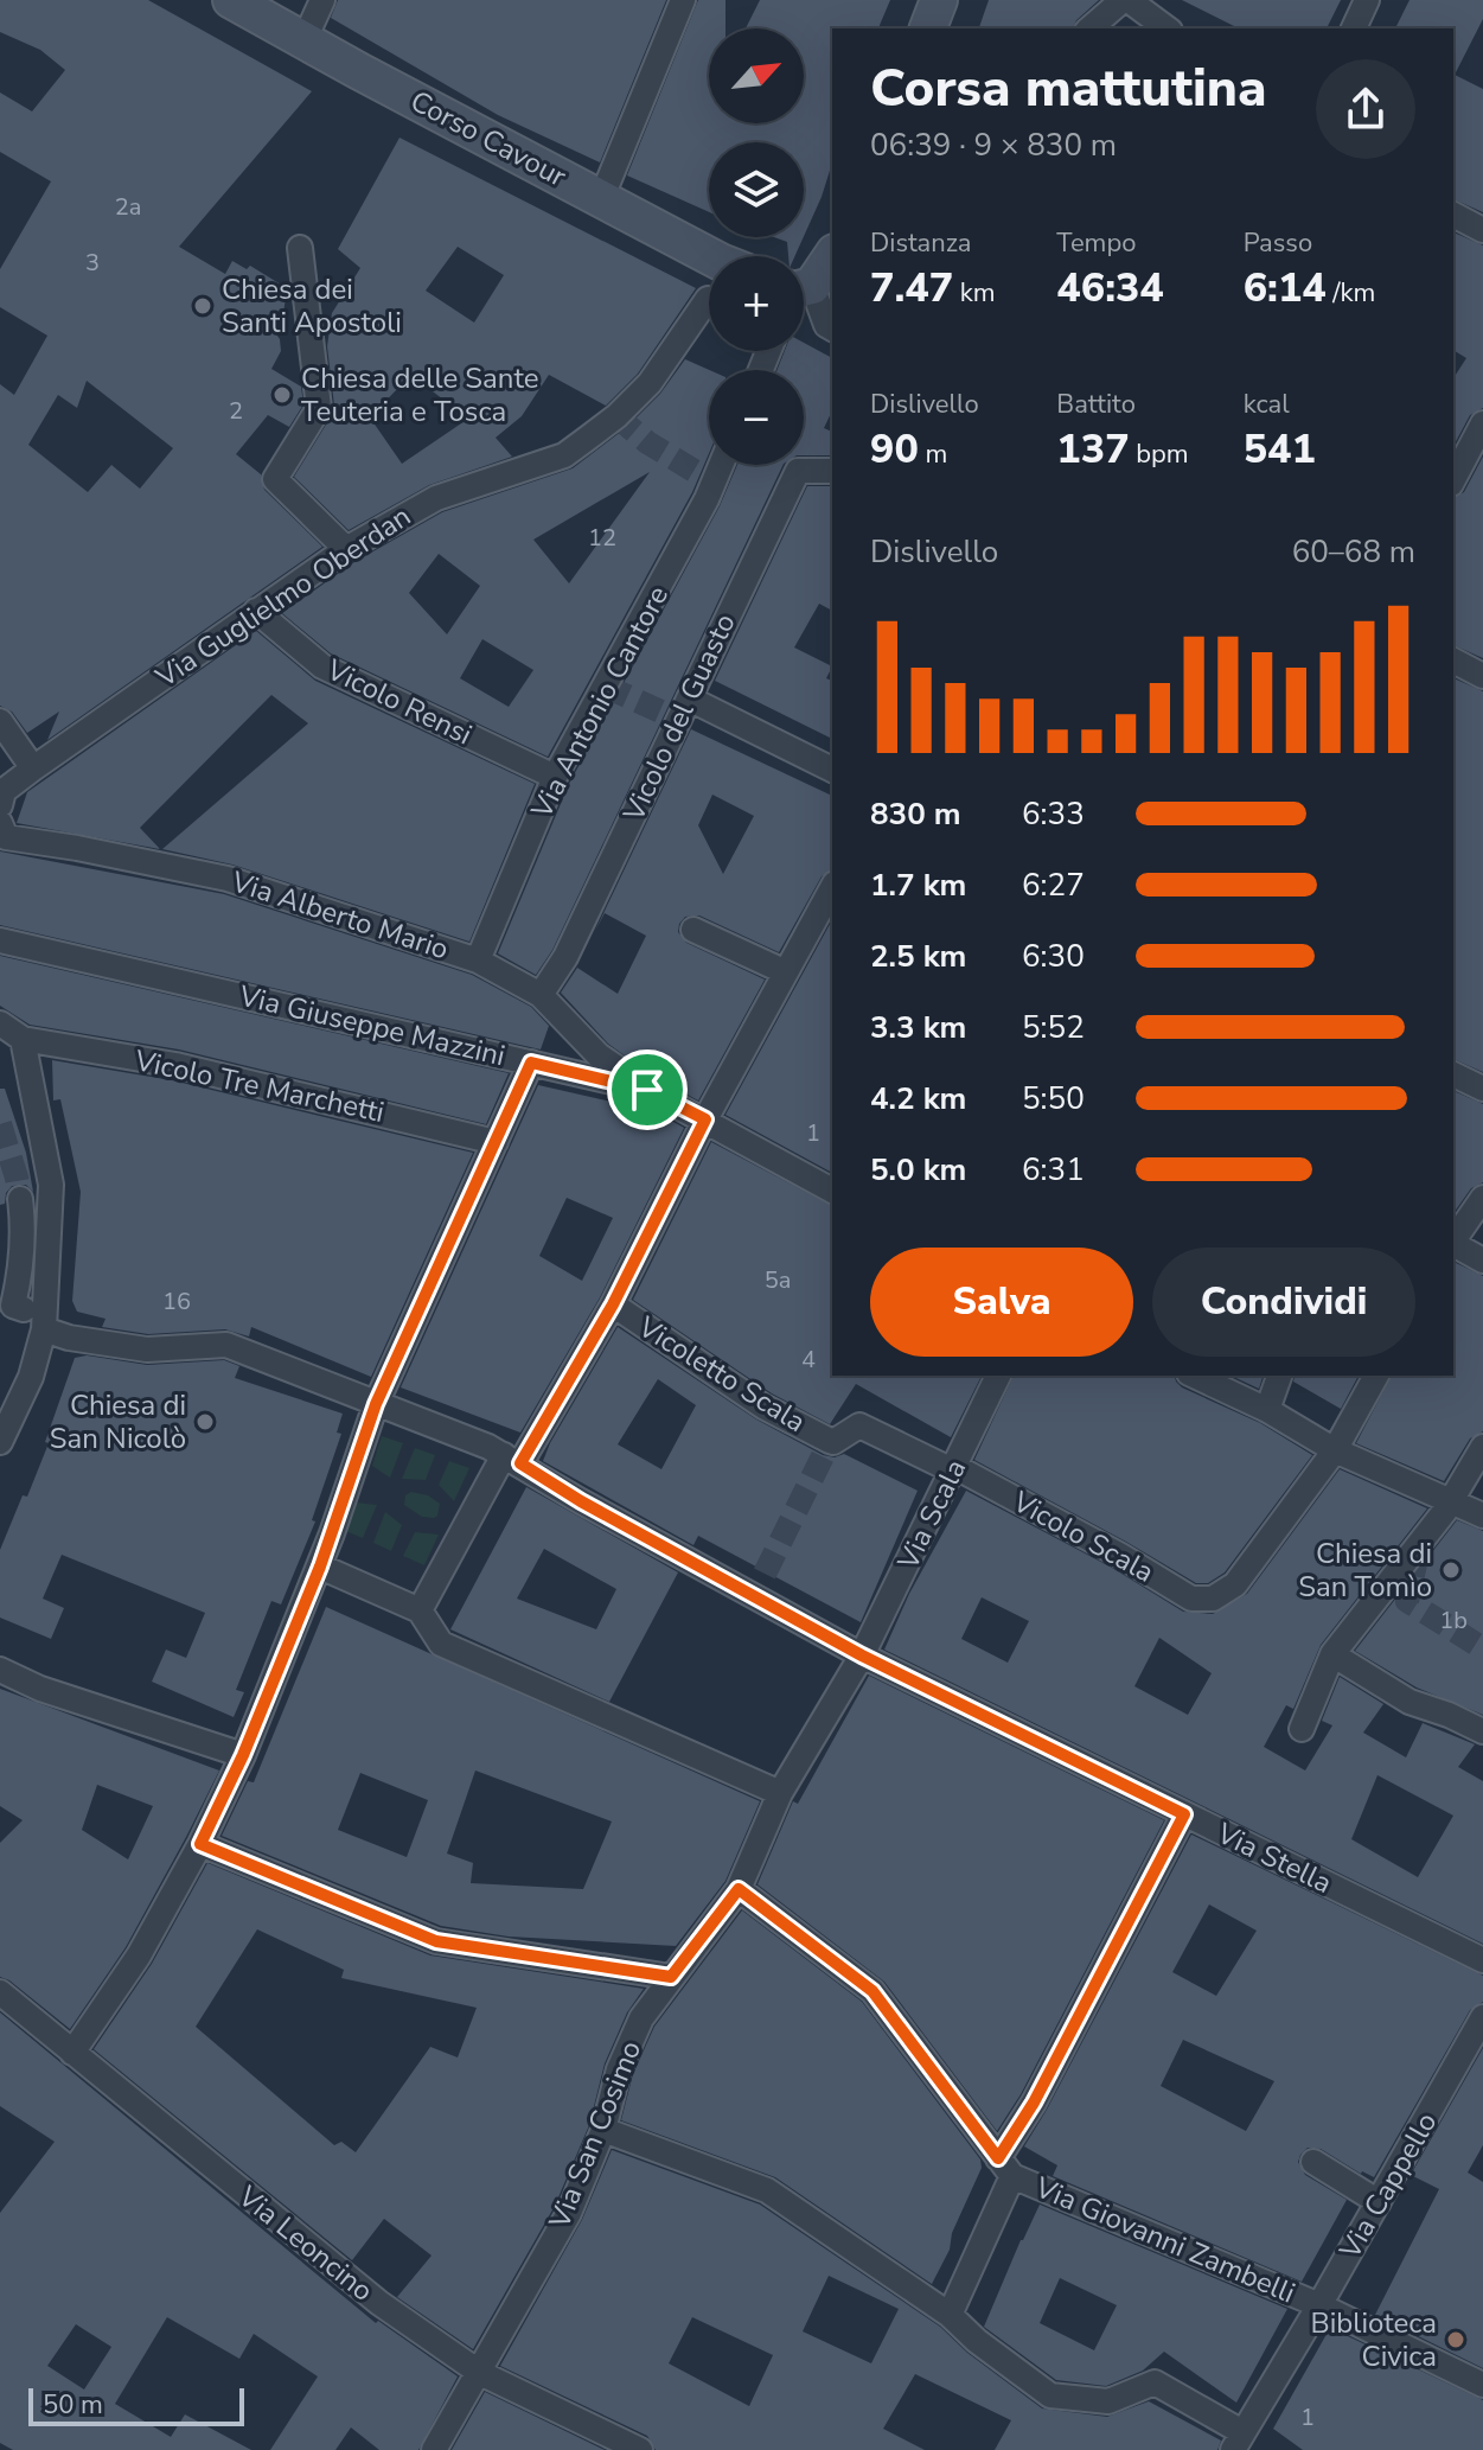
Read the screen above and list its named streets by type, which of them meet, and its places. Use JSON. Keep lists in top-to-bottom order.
{
  "streets": {
    "street": [
      "Corso Cavour",
      "Via Guglielmo Oberdan",
      "Vicolo Rensi",
      "Via Antonio Cantore",
      "Vicolo del Guasto",
      "Via Alberto Mario",
      "Via Giuseppe Mazzini",
      "Vicolo Tre Marchetti",
      "Vicoletto Scala",
      "Via Scala",
      "Vicolo Scala",
      "Via Stella",
      "Via San Cosimo",
      "Via Cappello",
      "Via Giovanni Zambelli",
      "Via Leoncino"
    ]
  },
  "crossings": [
    ["Via Guglielmo Oberdan", "Vicolo Rensi"],
    ["Vicolo Rensi", "Via Antonio Cantore"],
    ["Via Antonio Cantore", "Via Alberto Mario"],
    ["Vicolo del Guasto", "Via Alberto Mario"],
    ["Via Alberto Mario", "Via Giuseppe Mazzini"],
    ["Vicoletto Scala", "Vicolo Scala"],
    ["Via Scala", "Vicolo Scala"],
    ["Via Scala", "Via Stella"],
    ["Via Scala", "Via San Cosimo"],
    ["Via Stella", "Via San Cosimo"],
    ["Via San Cosimo", "Via Leoncino"],
    ["Via Cappello", "Via Giovanni Zambelli"]
  ],
  "places": [
    "Chiesa dei Santi Apostoli",
    "Chiesa delle Sante Teuteria e Tosca",
    "Chiesa di San Nicolò",
    "Chiesa di San Tomìo",
    "Biblioteca Civica"
  ],
  "house_numbers": [
    "2a",
    "3",
    "2",
    "12",
    "1",
    "5a",
    "16",
    "4",
    "1b",
    "1"
  ],
  "scale_bar": "50 m",
  "north": "top right",
  "page": {
    "map_buttons": ["+", "−"],
    "heading": ["Corsa mattutina", "06:39 · 9 × 830 m"],
    "stats": [
      ["Distanza", "7.47 km"],
      ["Tempo", "46:34"],
      ["Passo", "6:14 /km"],
      ["Dislivello", "90 m"],
      ["Battito", "137 bpm"],
      ["kcal", "541"]
    ],
    "chart": ["Dislivello", "60–68 m"],
    "list": [
      {
        "name": "830 m",
        "note": "6:33"
      },
      {
        "name": "1.7 km",
        "note": "6:27"
      },
      {
        "name": "2.5 km",
        "note": "6:30"
      },
      {
        "name": "3.3 km",
        "note": "5:52"
      },
      {
        "name": "4.2 km",
        "note": "5:50"
      },
      {
        "name": "5.0 km",
        "note": "6:31"
      }
    ],
    "buttons": ["Salva", "Condividi"],
    "scale": "50 m"
  }
}
